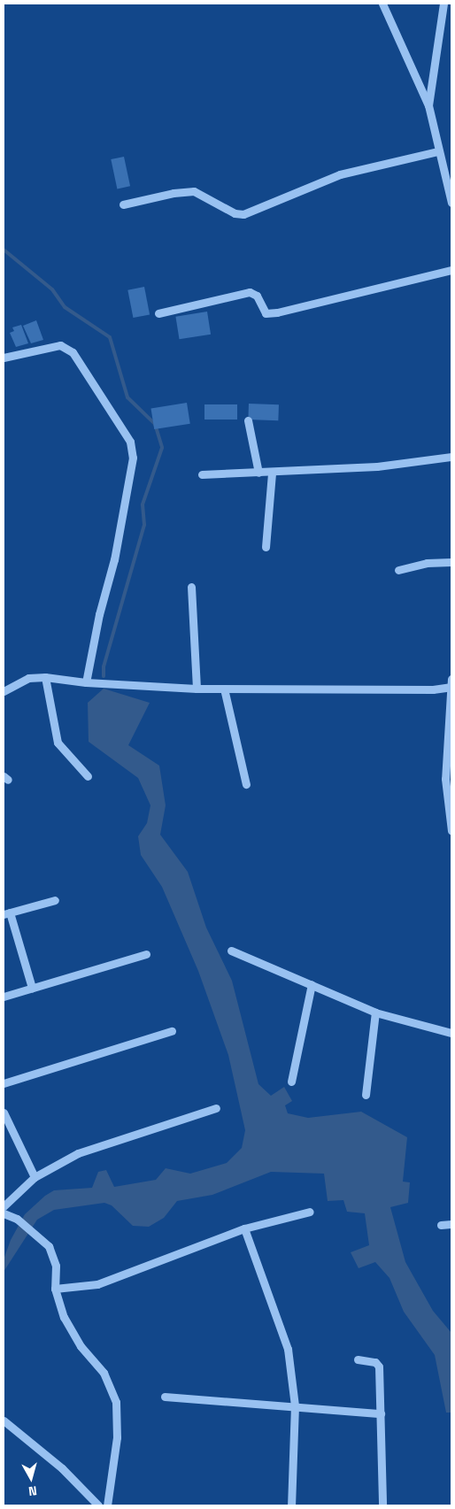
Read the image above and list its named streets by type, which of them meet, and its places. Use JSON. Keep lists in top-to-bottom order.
{
  "north": "bottom"
}
